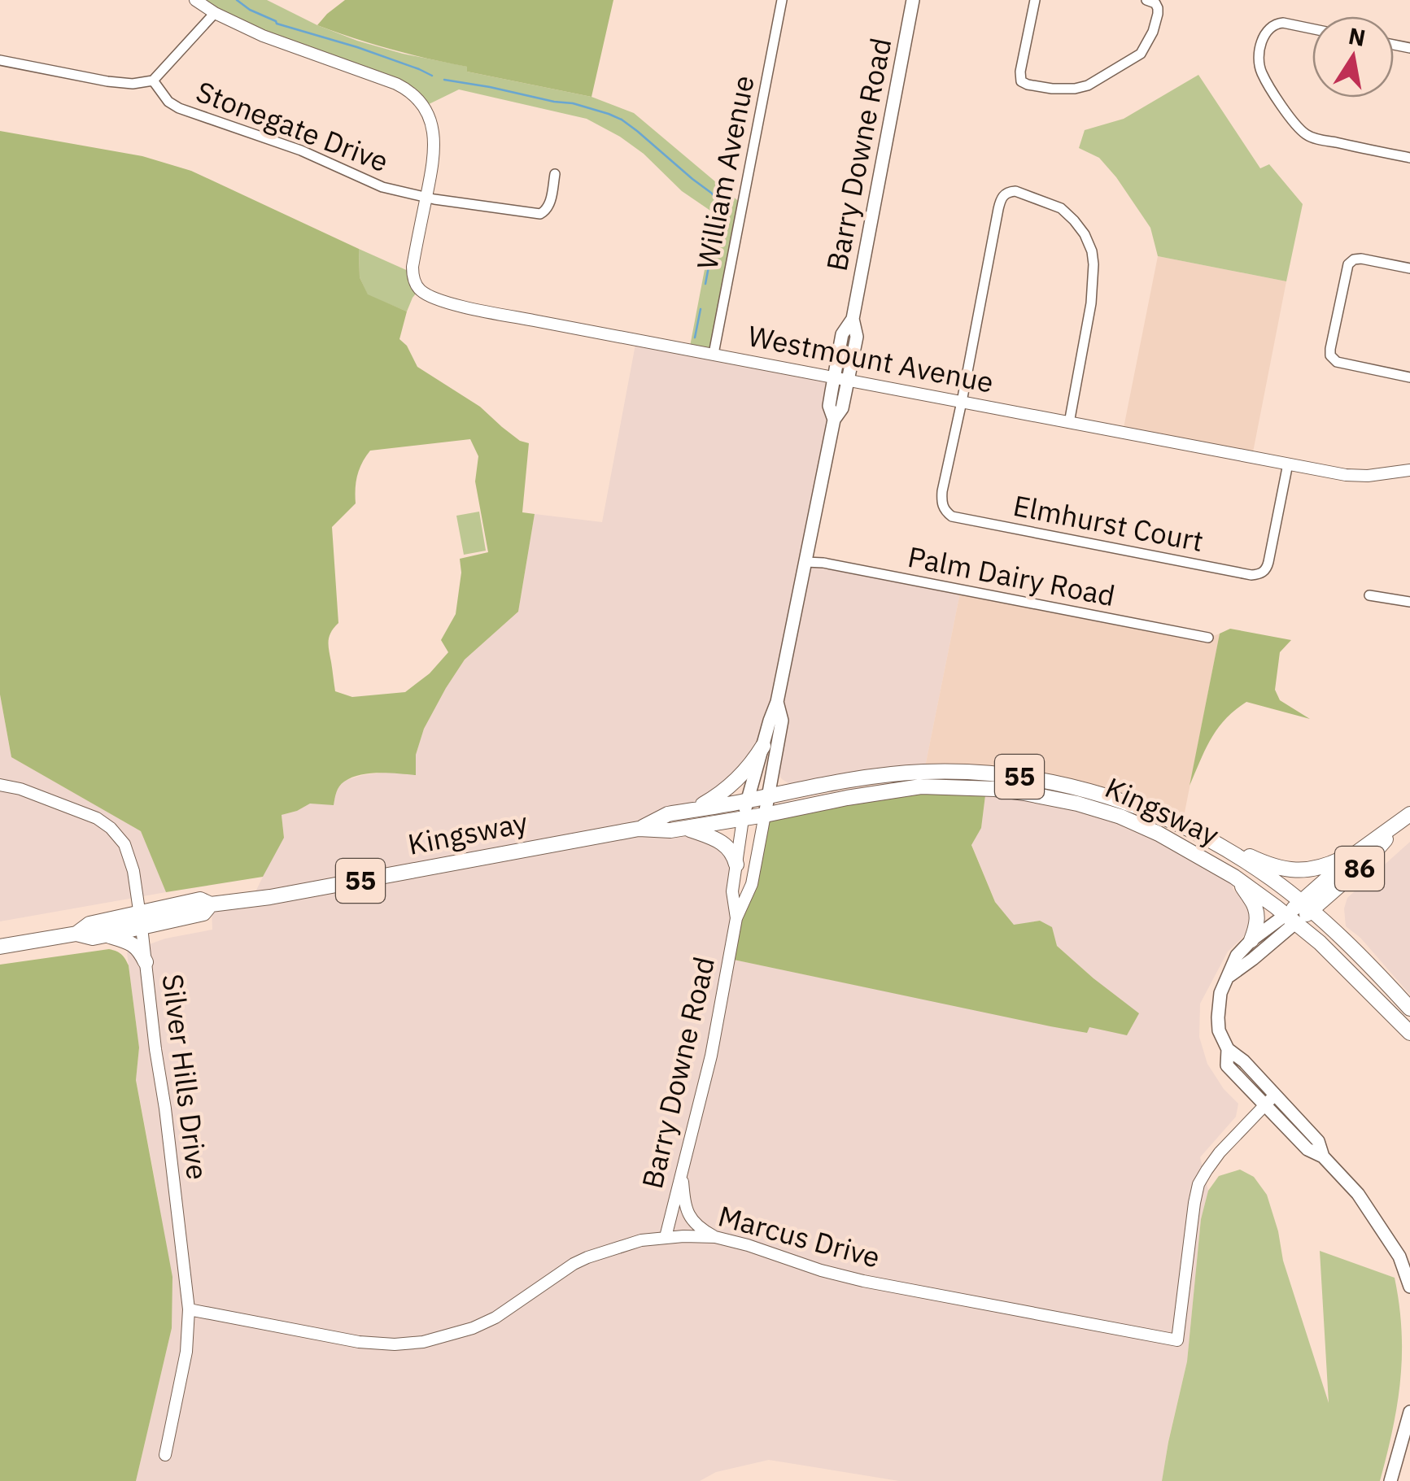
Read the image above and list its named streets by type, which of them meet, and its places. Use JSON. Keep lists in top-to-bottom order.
{
  "streets": {
    "main road": [
      "Barry Downe Road",
      "55",
      "Kingsway",
      "86"
    ],
    "street": [
      "Stonegate Drive",
      "William Avenue",
      "Westmount Avenue",
      "Elmhurst Court",
      "Palm Dairy Road",
      "Silver Hills Drive",
      "Marcus Drive"
    ]
  },
  "crossings": [
    ["Stonegate Drive", "Westmount Avenue"],
    ["Barry Downe Road", "Westmount Avenue"],
    ["Barry Downe Road", "Palm Dairy Road"],
    ["Barry Downe Road", "Kingsway"],
    ["Barry Downe Road", "Marcus Drive"],
    ["William Avenue", "Westmount Avenue"],
    ["Westmount Avenue", "Elmhurst Court"],
    ["Kingsway", "86"],
    ["Kingsway", "Silver Hills Drive"],
    ["Silver Hills Drive", "Marcus Drive"]
  ],
  "north": "top"
}
